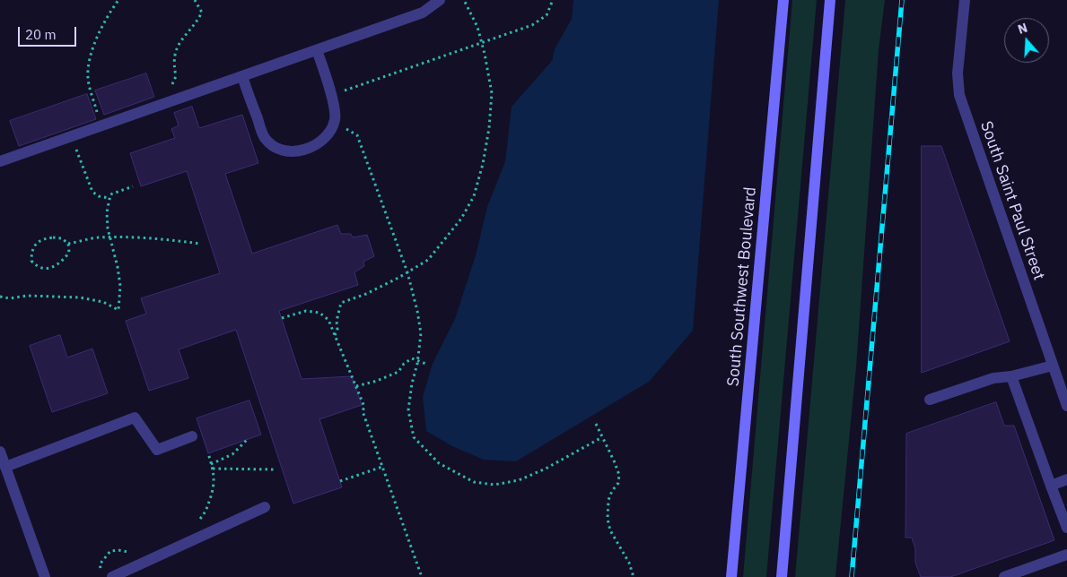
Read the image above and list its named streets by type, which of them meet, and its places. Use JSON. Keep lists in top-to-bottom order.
{
  "streets": {
    "main road": ["South Southwest Boulevard"],
    "street": ["South Saint Paul Street"]
  },
  "scale_bar": "20 m",
  "north": "top"
}
